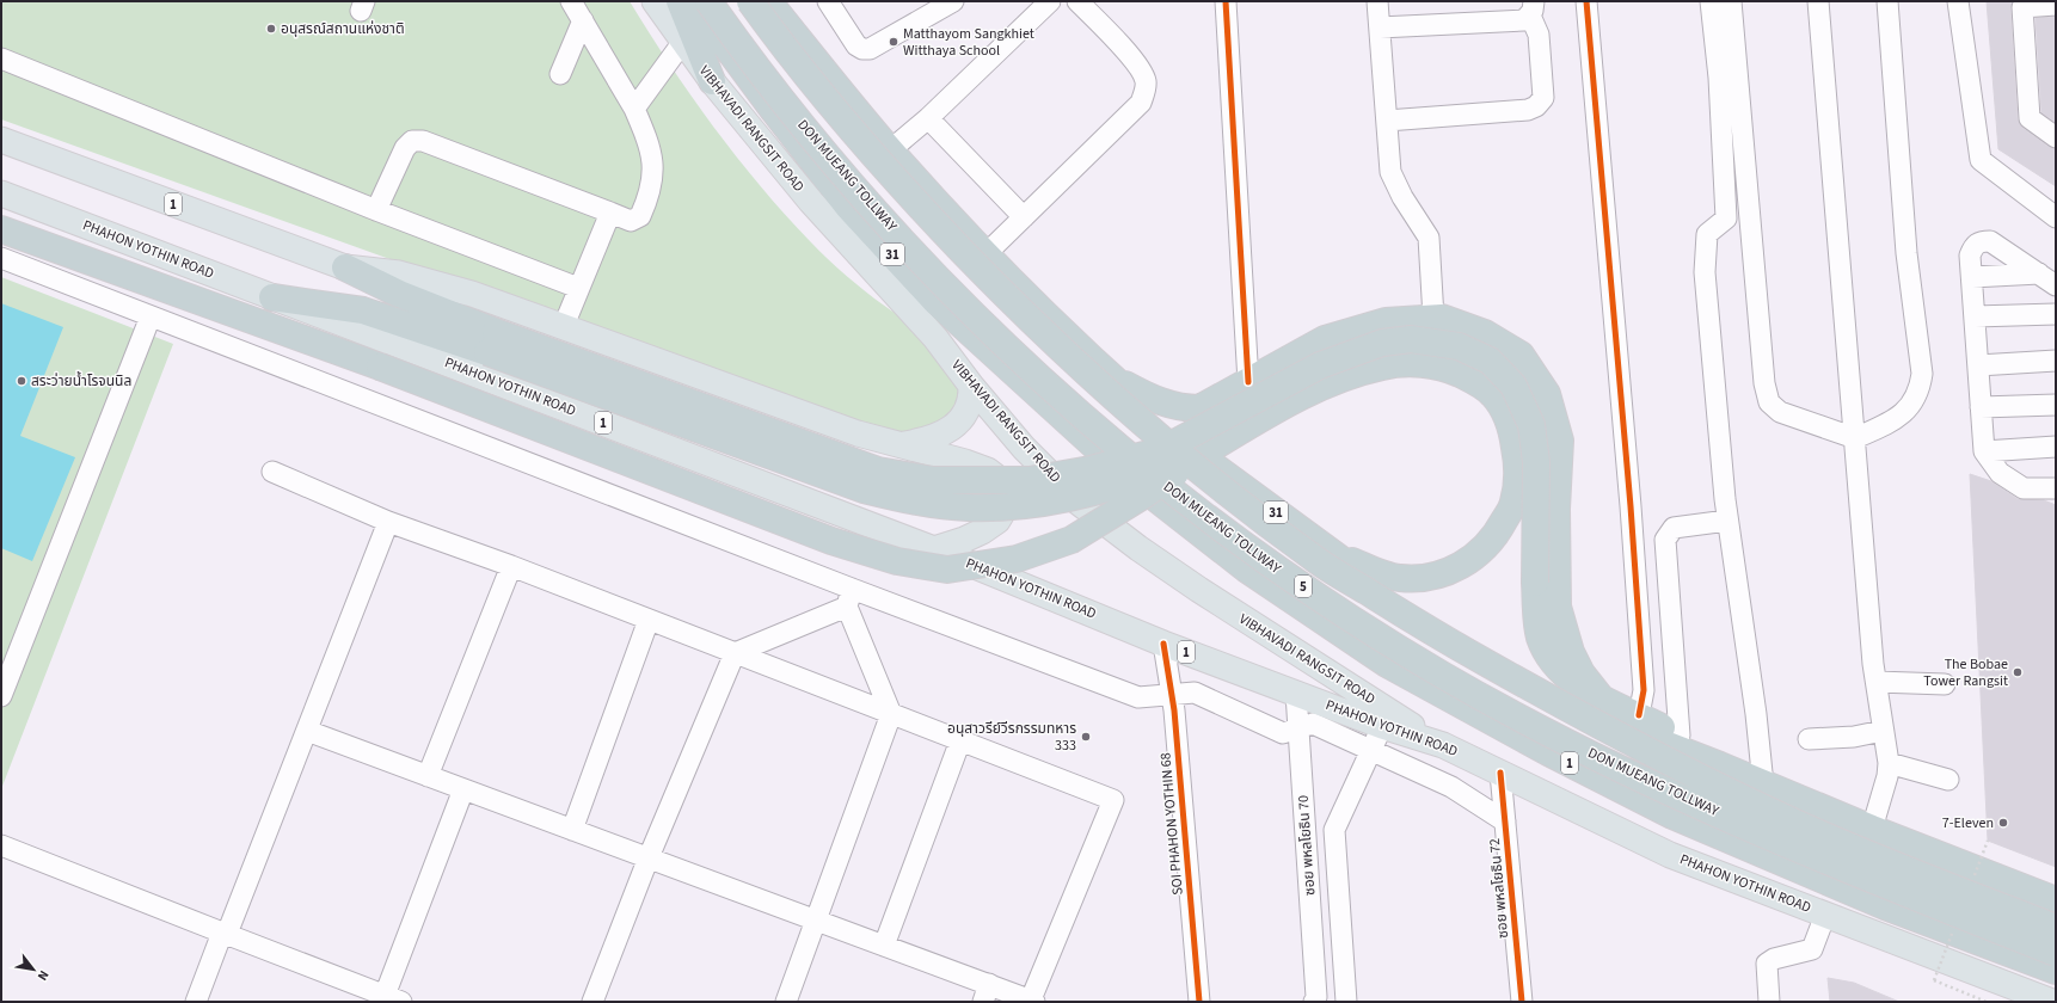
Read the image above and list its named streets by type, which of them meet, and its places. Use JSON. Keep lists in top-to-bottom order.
{
  "streets": {
    "highway": [
      "VIBHAVADI RANGSIT ROAD",
      "DON MUEANG TOLLWAY",
      "1",
      "31",
      "5"
    ],
    "main road": ["PHAHON YOTHIN ROAD"],
    "street": ["SOI PHAHON YOTHIN 68", "ซอย พหลโยธิน 70", "ซอย พหลโยธิน 72"]
  },
  "crossings": [
    ["VIBHAVADI RANGSIT ROAD", "1"],
    ["VIBHAVADI RANGSIT ROAD", "PHAHON YOTHIN ROAD"],
    ["PHAHON YOTHIN ROAD", "SOI PHAHON YOTHIN 68"],
    ["PHAHON YOTHIN ROAD", "ซอย พหลโยธิน 70"],
    ["PHAHON YOTHIN ROAD", "ซอย พหลโยธิน 72"]
  ],
  "places": [
    "อนุสรณ์สถานแห่งชาติ",
    "Matthayom Sangkhiet Witthaya School",
    "สระว่ายน้ำโรจนนิล",
    "The Bobae Tower Rangsit",
    "อนุสาวรีย์วีรกรรมทหาร 333",
    "7-Eleven"
  ],
  "north": "bottom right"
}
